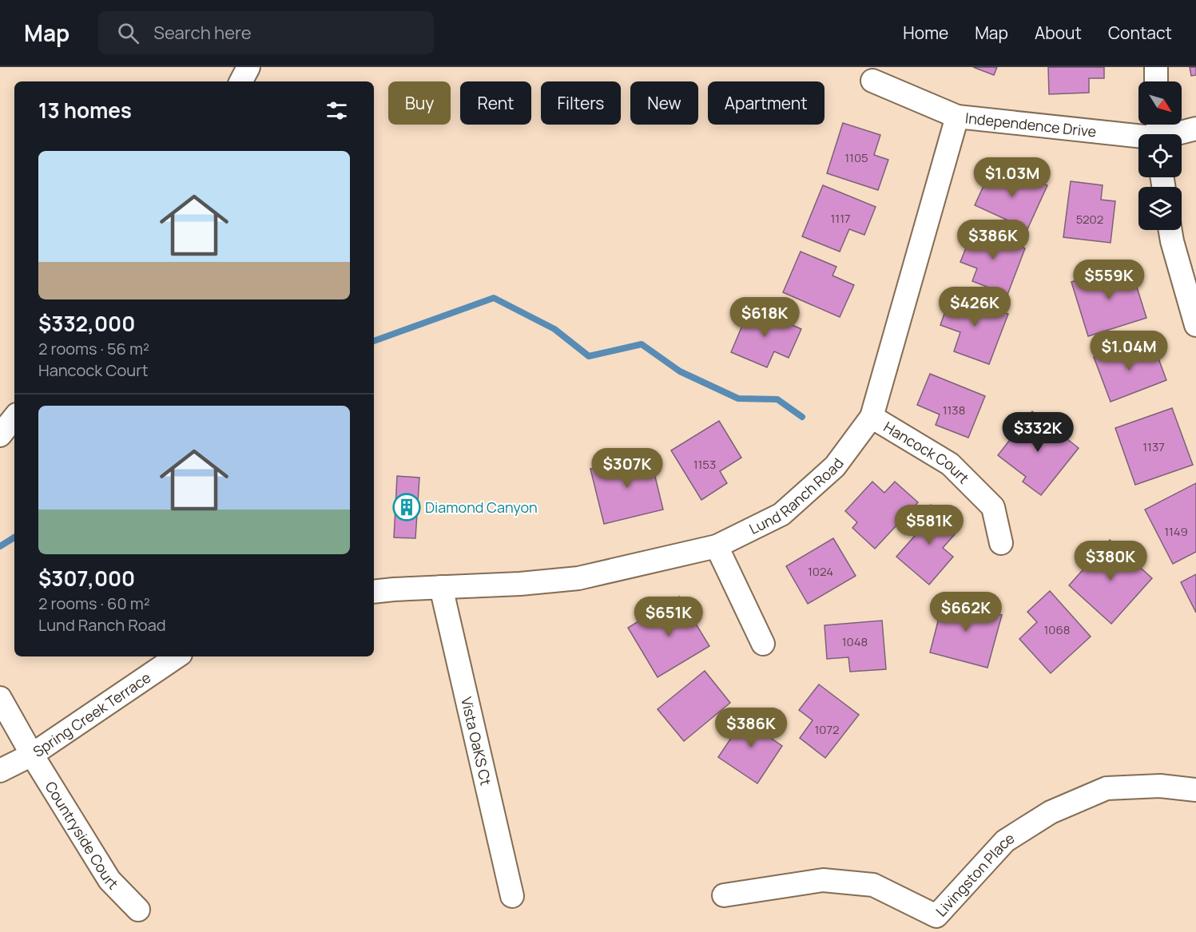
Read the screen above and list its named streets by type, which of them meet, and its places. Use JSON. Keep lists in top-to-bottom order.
{
  "streets": {
    "street": [
      "Independence Drive",
      "Hancock Court",
      "Lund Ranch Road",
      "Spring Creek Terrace",
      "Vista OaKS Ct",
      "Countryside Court",
      "Livingston Place"
    ]
  },
  "crossings": [
    ["Independence Drive", "Lund Ranch Road"],
    ["Hancock Court", "Lund Ranch Road"],
    ["Lund Ranch Road", "Vista OaKS Ct"],
    ["Spring Creek Terrace", "Countryside Court"]
  ],
  "places": {
    "building": ["Diamond Canyon"]
  },
  "house_numbers": [
    "1105",
    "1117",
    "5202",
    "1138",
    "1137",
    "1153",
    "1149",
    "1024",
    "1068",
    "1048",
    "1072"
  ],
  "north": "bottom right",
  "page": {
    "header": "Map",
    "search": "Search here",
    "nav": [
      "Home",
      "Map",
      "About",
      "Contact"
    ],
    "chip": [
      "Buy",
      "Rent",
      "Filters",
      "New",
      "Apartment"
    ],
    "heading": "13 homes",
    "list": [
      {
        "name": "$332,000",
        "note": "2 rooms · 56 m² · Hancock Court"
      },
      {
        "name": "$307,000",
        "note": "2 rooms · 60 m² · Lund Ranch Road"
      }
    ],
    "price": [
      "$1.03M",
      "$386K",
      "$559K",
      "$426K",
      "$618K",
      "$1.04M",
      "$332K",
      "$307K",
      "$581K",
      "$380K",
      "$662K",
      "$651K",
      "$386K"
    ]
  }
}
